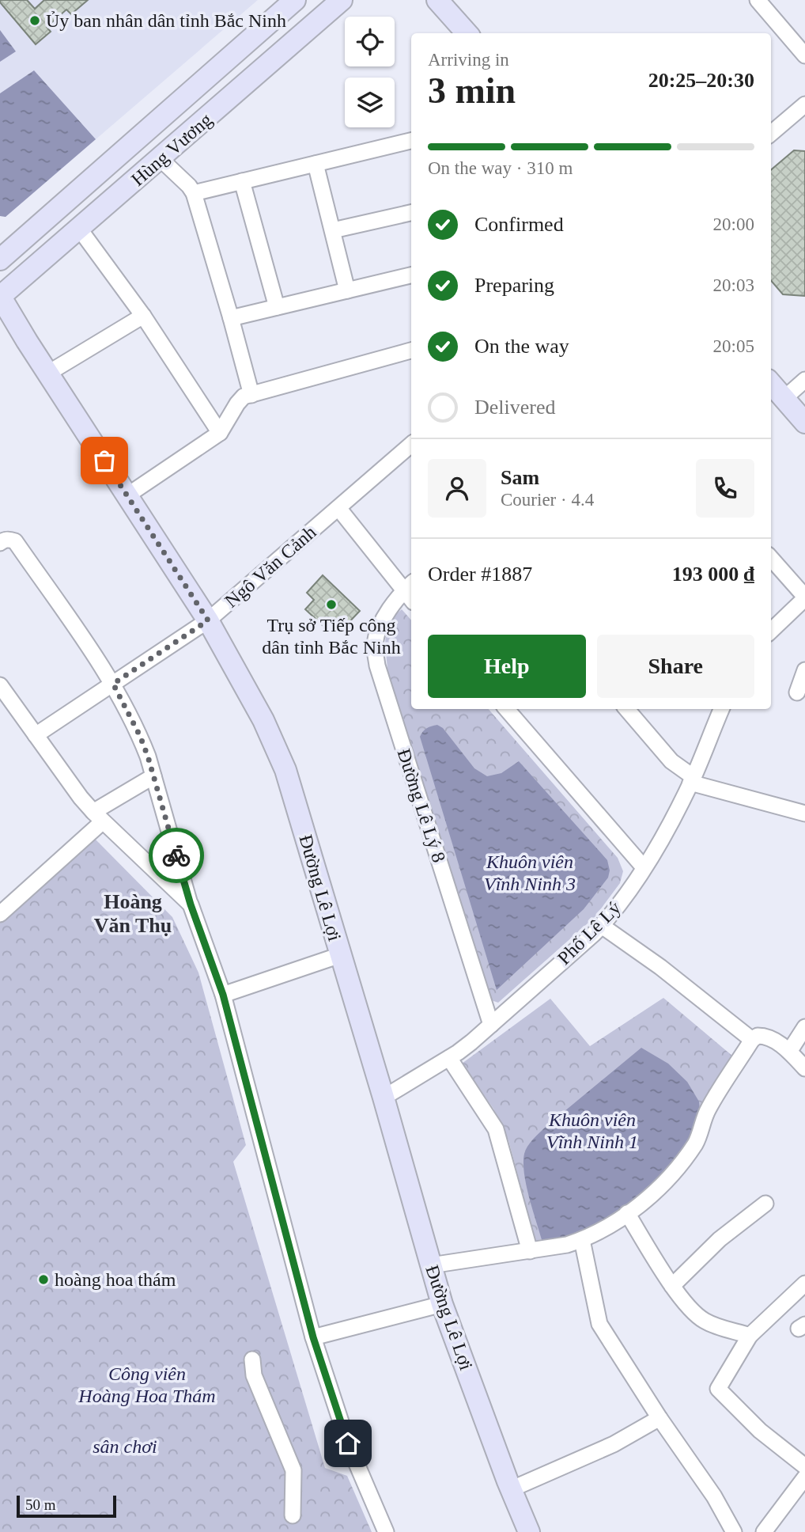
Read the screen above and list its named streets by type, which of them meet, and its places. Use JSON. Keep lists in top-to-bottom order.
{
  "streets": {
    "main road": ["Hùng Vương", "Đường Lê Lợi"],
    "street": ["Ngô Văn Cảnh", "Đường Lê Lý 8", "Phố Lê Lý"]
  },
  "crossings": [
    ["Hùng Vương", "Đường Lê Lợi"],
    ["Ngô Văn Cảnh", "Đường Lê Lợi"],
    ["Đường Lê Lý 8", "Phố Lê Lý"],
    ["Đường Lê Lợi", "Phố Lê Lý"]
  ],
  "districts": ["Hoàng Văn Thụ"],
  "parks": [
    "Khuôn viên Vĩnh Ninh 3",
    "Khuôn viên Vĩnh Ninh 1",
    "Công viên Hoàng Hoa Thám",
    "sân chơi"
  ],
  "places": ["Ủy ban nhân dân tỉnh Bắc Ninh", "Trụ sở Tiếp công dân tỉnh Bắc Ninh", "hoàng hoa thám"],
  "scale_bar": "50 m",
  "page": {
    "heading": ["3 min", "Arriving in", "20:25–20:30"],
    "panel": [
      "Sam",
      "Courier · 4.4",
      "Order #1887",
      "193 000 ₫"
    ],
    "bar": "On the way · 310 m",
    "list": [
      ["Confirmed", "20:00"],
      ["Preparing", "20:03"],
      ["On the way", "20:05"],
      "Delivered"
    ],
    "buttons": ["Help", "Share"],
    "scale": "50 m"
  }
}
